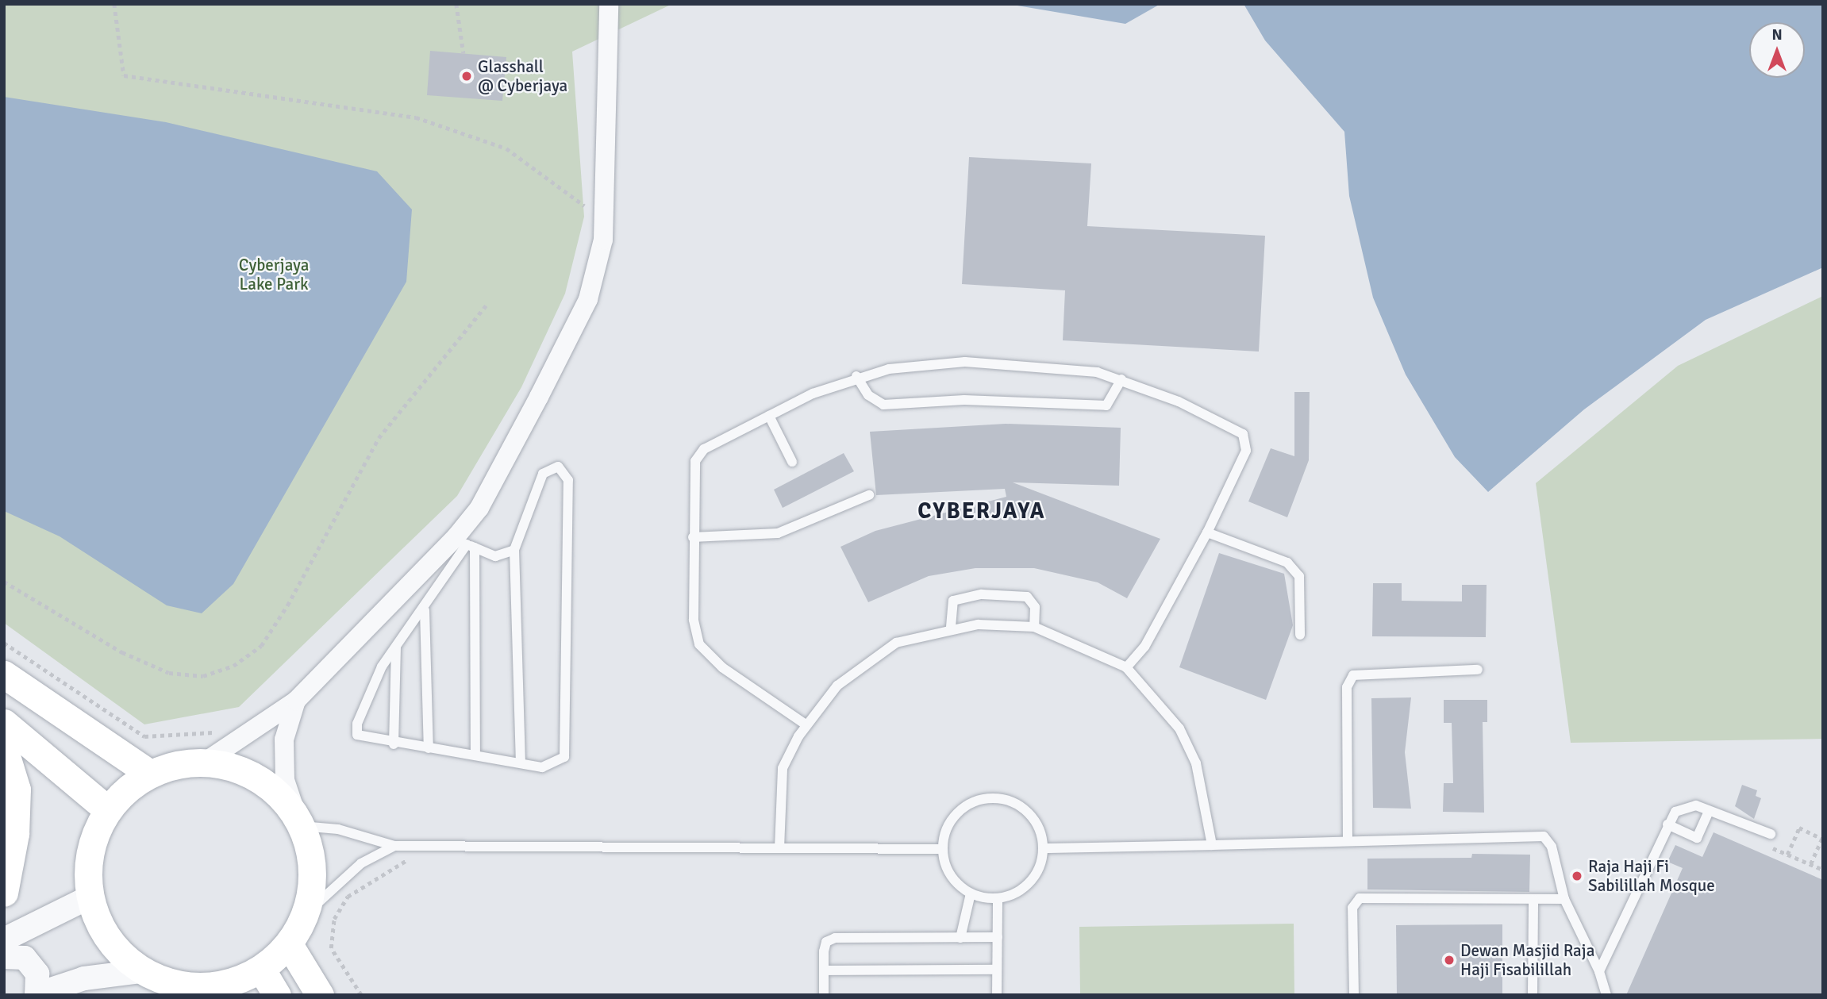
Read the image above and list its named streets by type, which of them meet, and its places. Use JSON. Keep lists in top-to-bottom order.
{
  "districts": ["CYBERJAYA"],
  "parks": ["Cyberjaya Lake Park"],
  "places": ["Glasshall @ Cyberjaya", "Raja Haji Fi Sabilillah Mosque", "Dewan Masjid Raja Haji Fisabilillah"],
  "north": "top"
}
